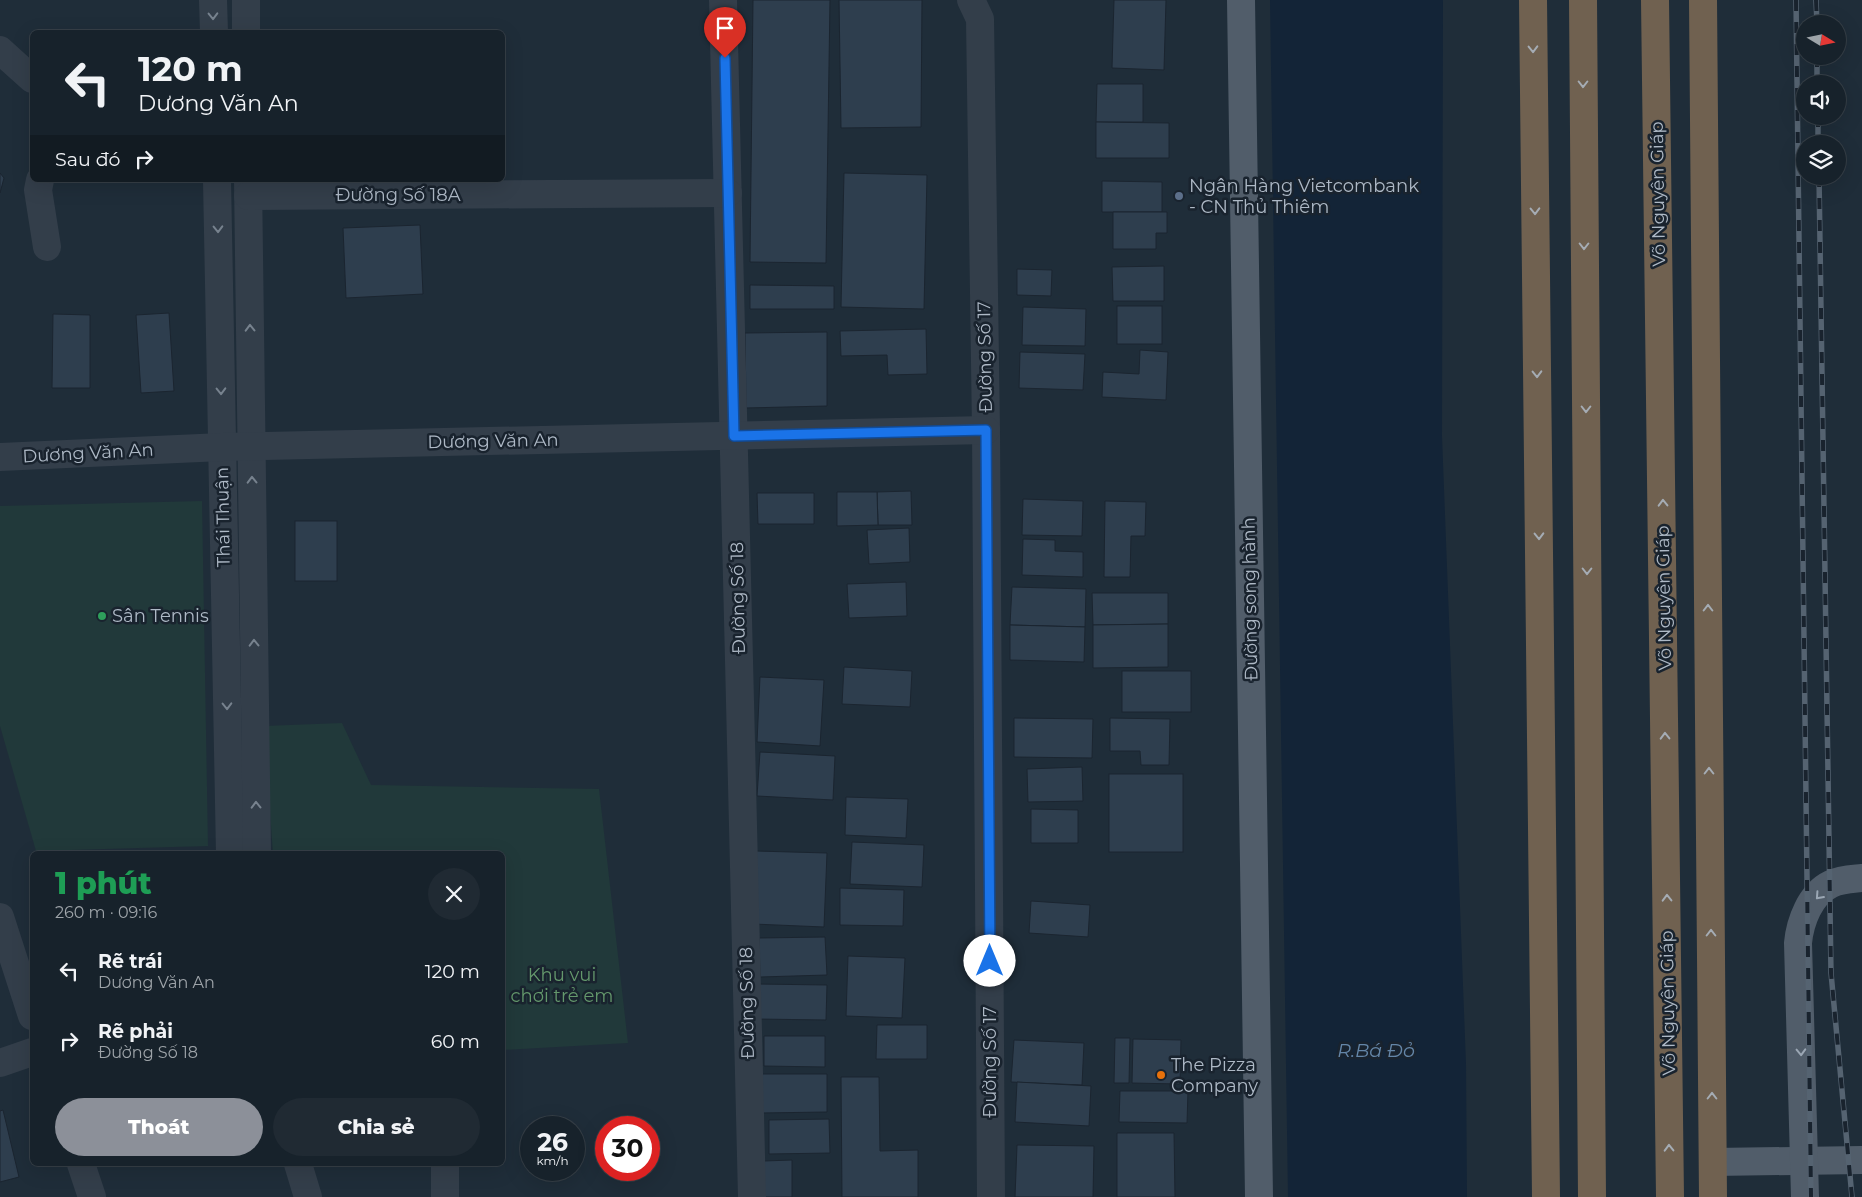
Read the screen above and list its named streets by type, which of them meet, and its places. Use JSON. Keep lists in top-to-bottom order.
{
  "streets": {
    "highway": ["Võ Nguyên Giáp"],
    "main road": ["Đường song hành"],
    "street": [
      "Đường Số 18A",
      "Đường Số 17",
      "Dương Văn An",
      "Thái Thuận",
      "Đường Số 18"
    ]
  },
  "crossings": [
    ["Đường Số 18A", "Thái Thuận"],
    ["Đường Số 18A", "Đường Số 18"],
    ["Đường Số 17", "Dương Văn An"],
    ["Dương Văn An", "Thái Thuận"],
    ["Dương Văn An", "Đường Số 18"]
  ],
  "water": ["R.Bá Đỏ"],
  "parks": ["Khu vui chơi trẻ em"],
  "places": ["Ngân Hàng Vietcombank - CN Thủ Thiêm", "Sân Tennis", "The Pizza Company"],
  "north": "right",
  "page": {
    "turn": ["120 m", "Dương Văn An"],
    "then": "Sau đó",
    "heading": ["1 phút", "260 m · 09:16"],
    "list": [
      {
        "name": "Rẽ trái",
        "note": "Dương Văn An",
        "value": "120 m"
      },
      {
        "name": "Rẽ phải",
        "note": "Đường Số 18",
        "value": "60 m"
      }
    ],
    "buttons": ["Thoát", "Chia sẻ"],
    "speed": "26 km/h",
    "limit": "30"
  }
}
